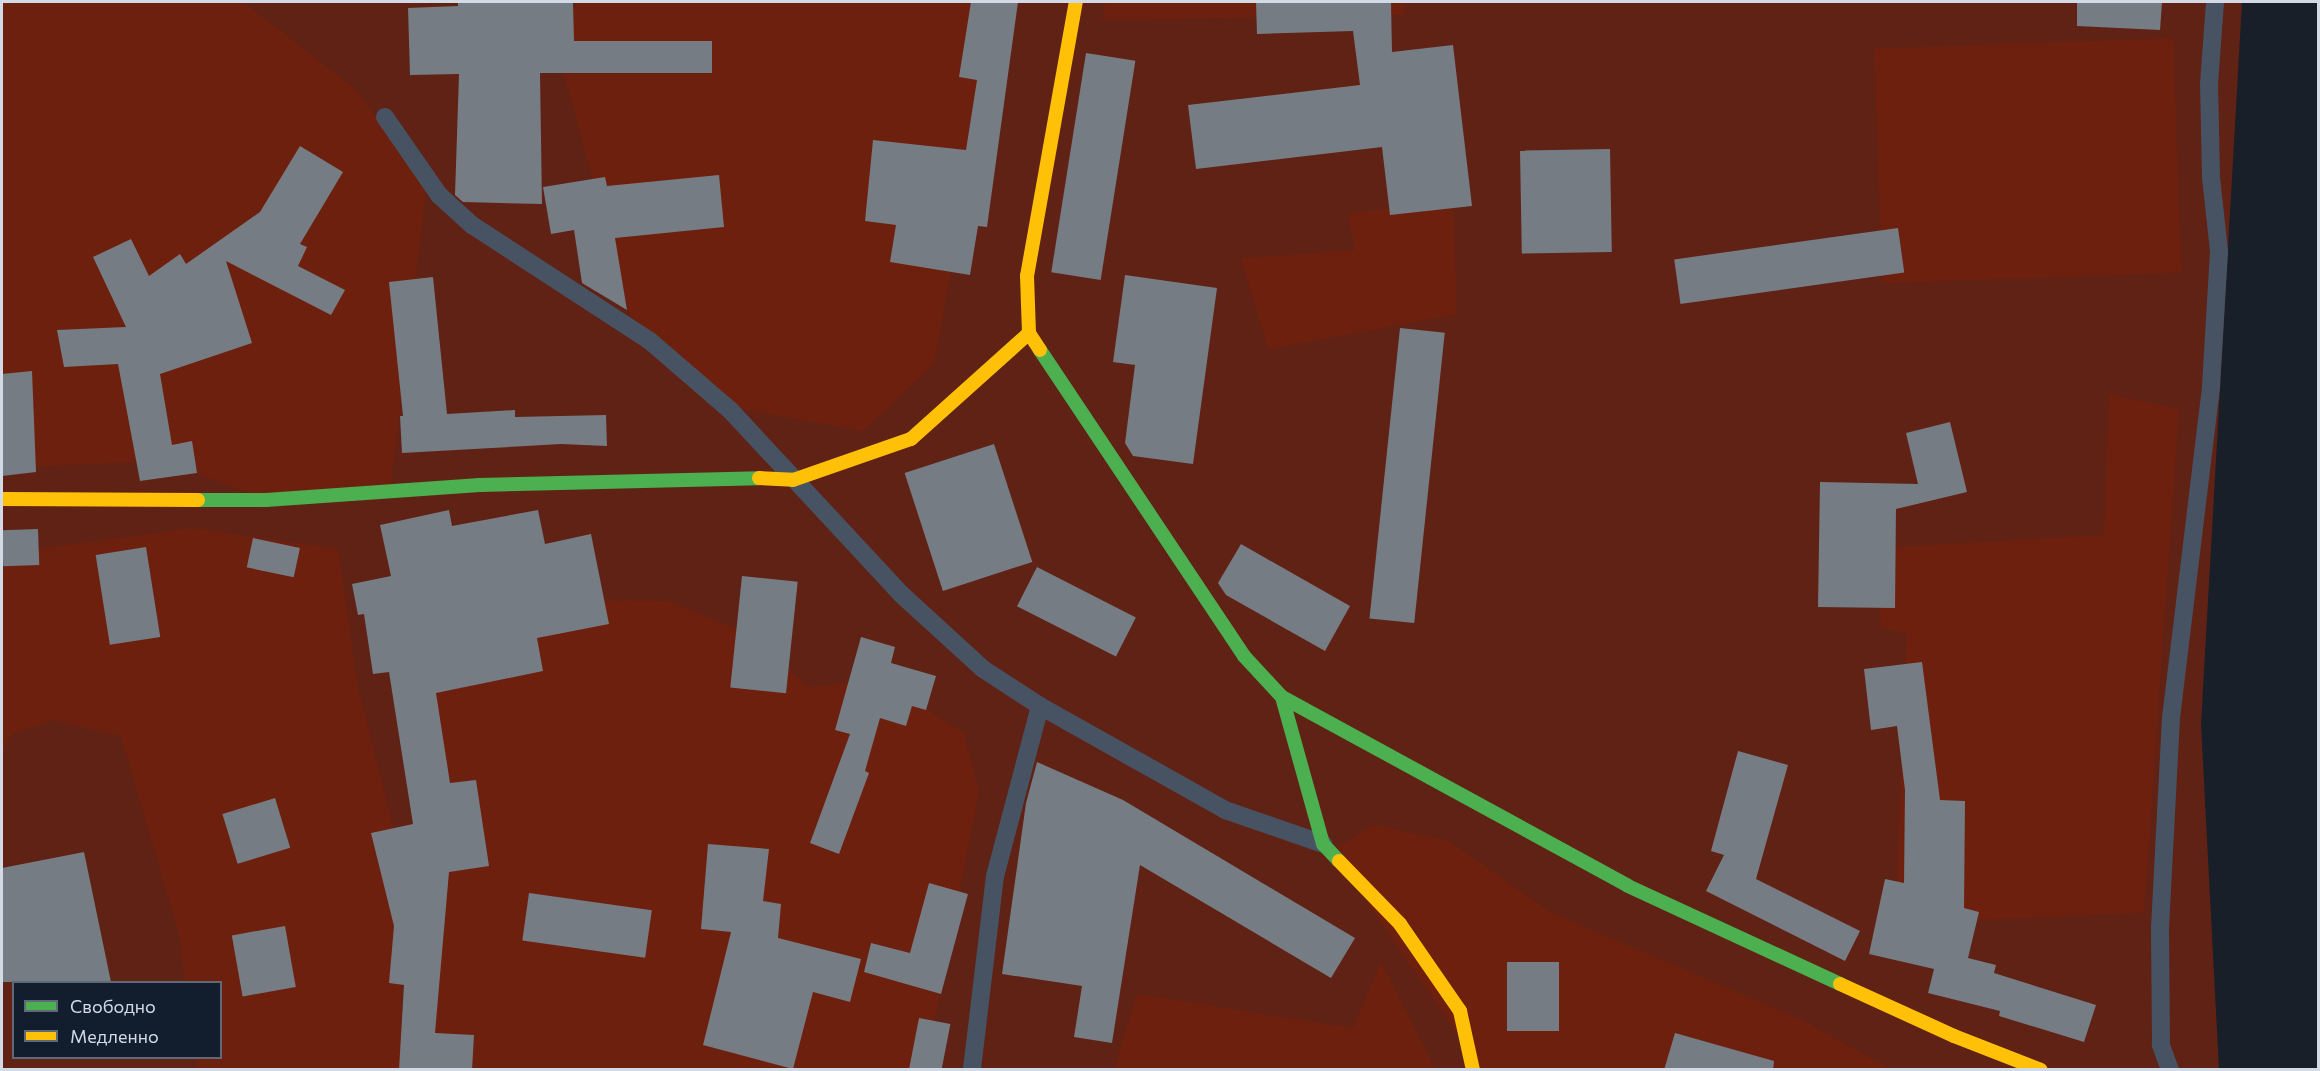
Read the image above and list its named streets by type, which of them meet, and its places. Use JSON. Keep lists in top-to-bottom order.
{
  "legend": ["Свободно", "Медленно"]
}
